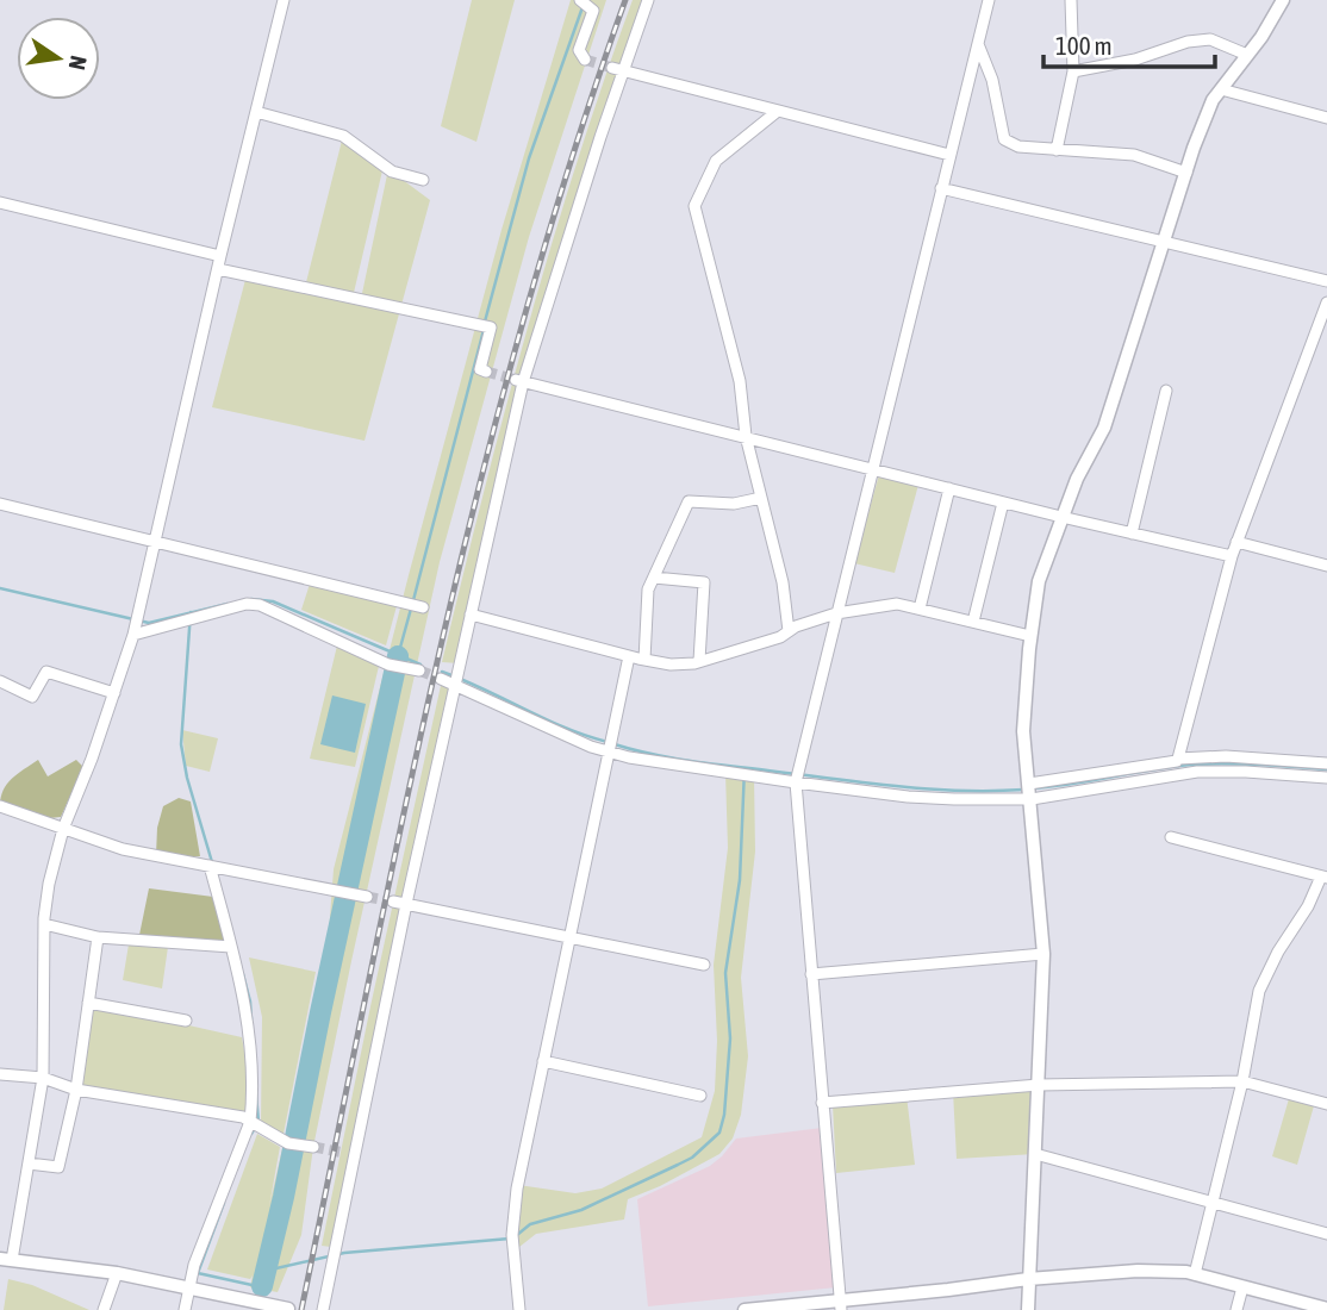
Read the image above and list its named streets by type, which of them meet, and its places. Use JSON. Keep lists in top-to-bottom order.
{
  "scale_bar": "100 m",
  "north": "right"
}
